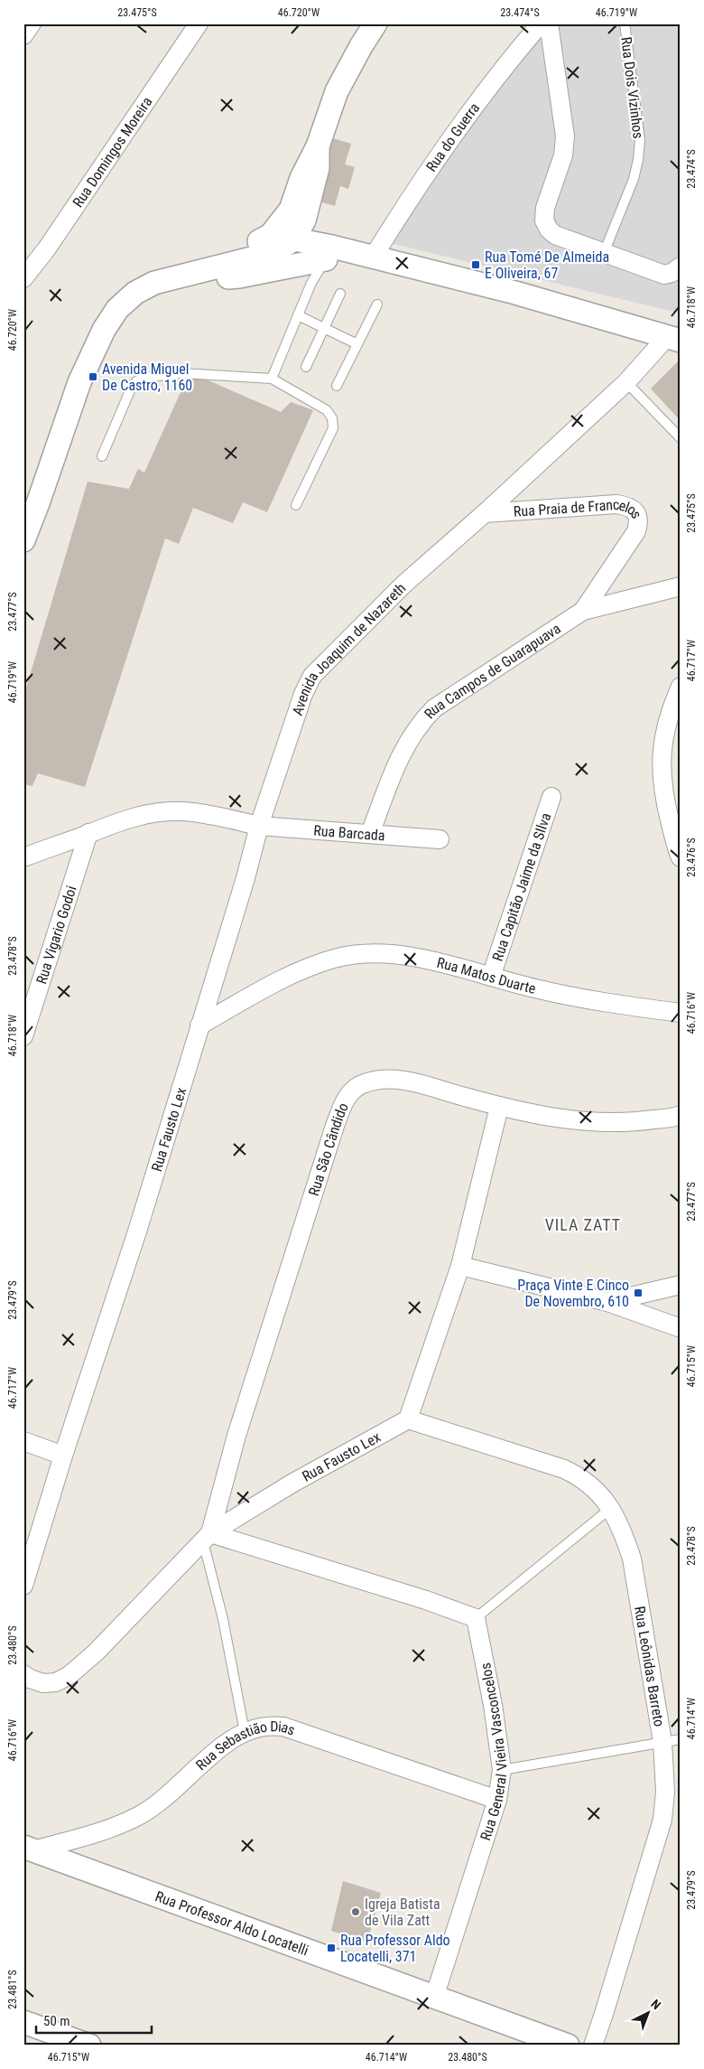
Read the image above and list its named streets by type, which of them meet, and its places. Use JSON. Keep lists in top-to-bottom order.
{
  "streets": {
    "street": [
      "Rua do Guerra",
      "Rua Domingos Moreira",
      "Rua Praia de Francelos",
      "Avenida Joaquim de Nazareth",
      "Rua Campos de Guarapuava",
      "Rua Barcada",
      "Rua Capitão Jaime da SIlva",
      "Rua Vigario Godoi",
      "Rua Matos Duarte",
      "Rua Fausto Lex",
      "Rua São Cândido",
      "Rua Leônidas Barreto",
      "Rua General Vieira Vasconcelos",
      "Rua Sebastião Dias",
      "Rua Professor Aldo Locatelli"
    ],
    "lane": ["Rua Dois Vizinhos"]
  },
  "crossings": [
    ["Rua Praia de Francelos", "Avenida Joaquim de Nazareth"],
    ["Rua Praia de Francelos", "Rua Campos de Guarapuava"],
    ["Avenida Joaquim de Nazareth", "Rua Barcada"],
    ["Avenida Joaquim de Nazareth", "Rua Fausto Lex"],
    ["Rua Campos de Guarapuava", "Rua Barcada"],
    ["Rua Barcada", "Rua Fausto Lex"],
    ["Rua Capitão Jaime da SIlva", "Rua Matos Duarte"],
    ["Rua Matos Duarte", "Rua Fausto Lex"],
    ["Rua Fausto Lex", "Rua São Cândido"],
    ["Rua Fausto Lex", "Rua Leônidas Barreto"],
    ["Rua General Vieira Vasconcelos", "Rua Sebastião Dias"],
    ["Rua General Vieira Vasconcelos", "Rua Professor Aldo Locatelli"],
    ["Rua Sebastião Dias", "Rua Professor Aldo Locatelli"]
  ],
  "districts": ["VILA ZATT"],
  "places": {
    "transit": [
      "Rua Tomé De Almeida E Oliveira, 67",
      "Avenida Miguel De Castro, 1160",
      "Praça Vinte E Cinco De Novembro, 610",
      "Rua Professor Aldo Locatelli, 371"
    ],
    "other": ["Igreja Batista de Vila Zatt"]
  },
  "scale_bar": "50 m",
  "north": "top right",
  "coordinates": [
    "23.475°S",
    "46.720°W",
    "23.474°S",
    "46.719°W",
    "46.718°W",
    "23.477°S",
    "46.717°W",
    "23.476°S",
    "23.478°S",
    "46.716°W",
    "23.479°S",
    "46.715°W",
    "23.480°S",
    "46.714°W",
    "23.481°S"
  ]
}
